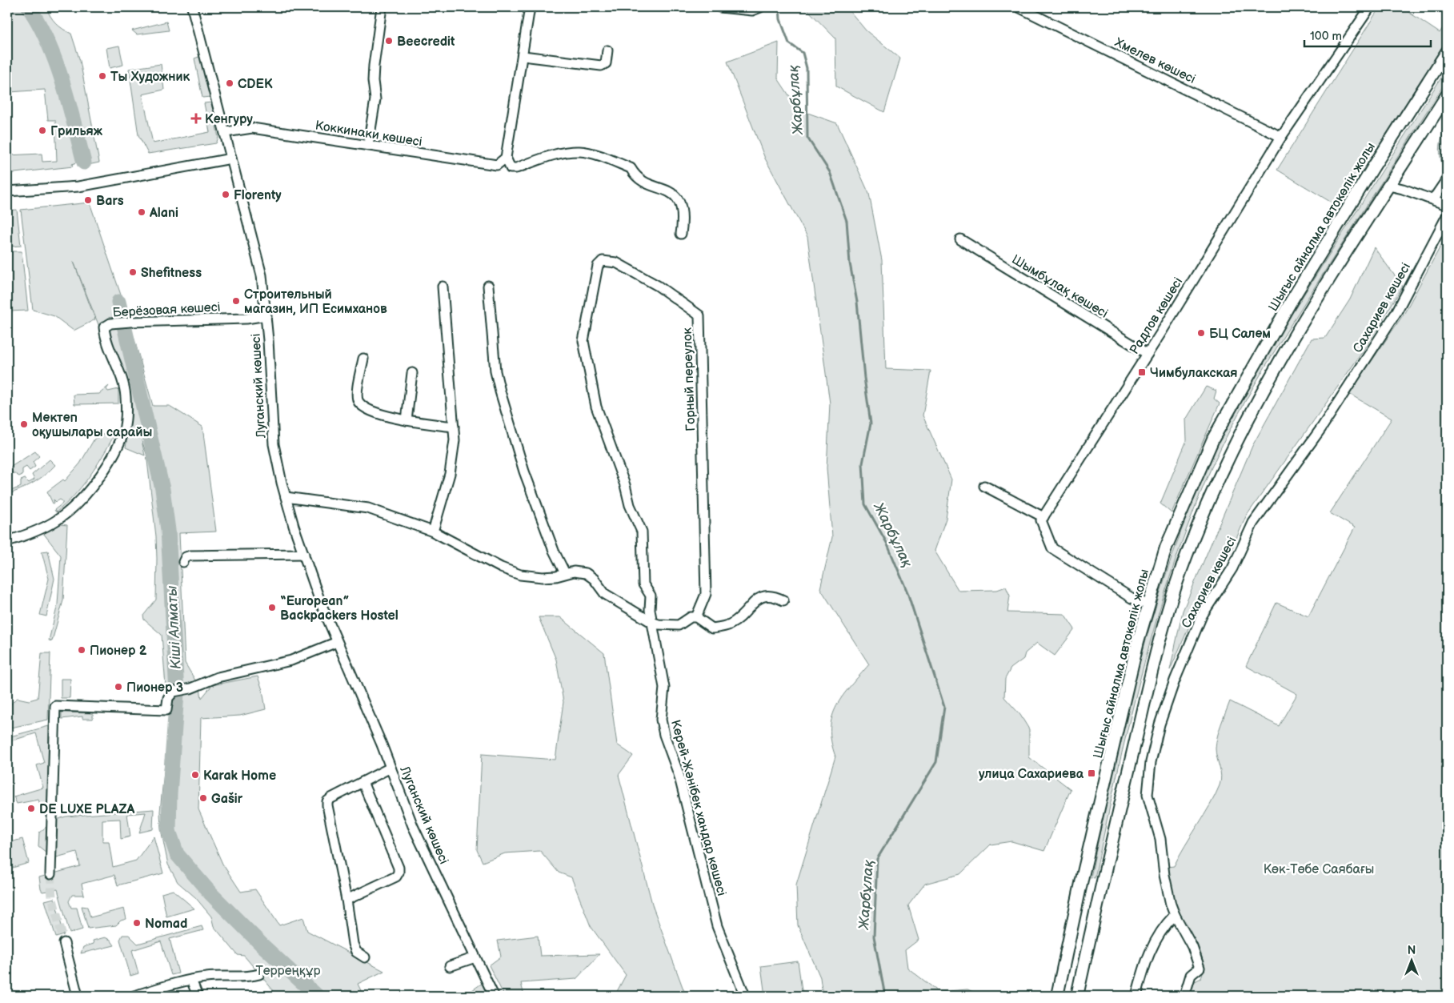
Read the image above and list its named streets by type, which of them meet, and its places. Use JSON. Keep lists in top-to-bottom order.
{
  "streets": {
    "main road": ["Шығыс айналма автокөлік жолы"],
    "street": [
      "Хмелев көшесі",
      "Коккинаки көшесі",
      "Шымбұлақ көшесі",
      "Сахариев көшесі",
      "Берёзовая көшесі",
      "Радлов көшесі",
      "Горный переулок",
      "Луганский көшесі",
      "Керей-Жәнібек хандар көшесі"
    ]
  },
  "crossings": [
    ["Хмелев көшесі", "Радлов көшесі"],
    ["Коккинаки көшесі", "Луганский көшесі"],
    ["Шымбұлақ көшесі", "Радлов көшесі"],
    ["Берёзовая көшесі", "Луганский көшесі"],
    ["Горный переулок", "Керей-Жәнібек хандар көшесі"]
  ],
  "water": ["Жарбұлақ", "Кіші Алматы"],
  "parks": ["Көк-Төбе Саябағы", "Терреңқұр"],
  "places": {
    "other": [
      "Beecredit",
      "Ты Художник",
      "CDEK",
      "Грильяж",
      "Florenty",
      "Bars",
      "Alani",
      "Shefitness",
      "Строительный магазин, ИП Есимханов",
      "БЦ Салем",
      "Мектеп оқушылары сарайы",
      "“European” Backpackers Hostel",
      "Пионер 2",
      "Пионер 3",
      "Karak Home",
      "Gašir",
      "DE LUXE PLAZA",
      "Nomad"
    ],
    "health": ["Кенгуру"],
    "transit": ["Чимбулакская", "улица Сахариева"]
  },
  "scale_bar": "100 m",
  "north": "top"
}
